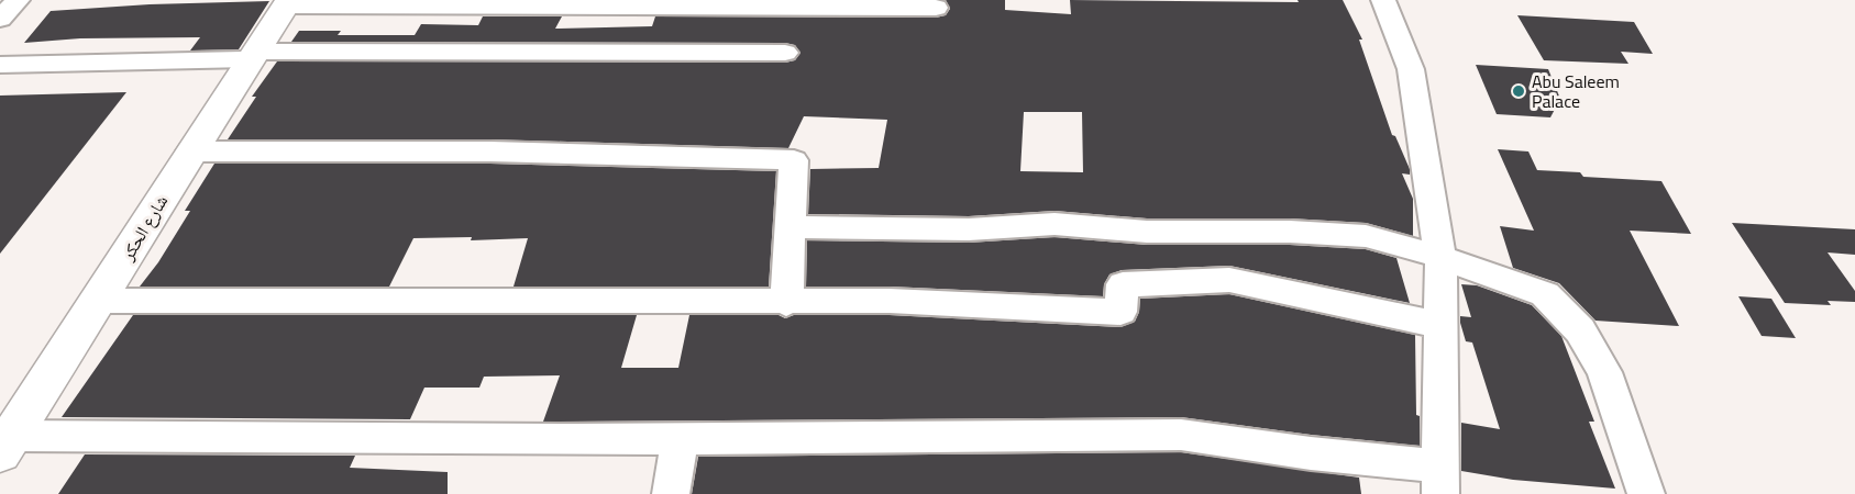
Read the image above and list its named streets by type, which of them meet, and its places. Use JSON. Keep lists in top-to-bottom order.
{
  "streets": {
    "street": ["شارع الحكر"]
  },
  "places": ["Abu Saleem Palace"]
}
